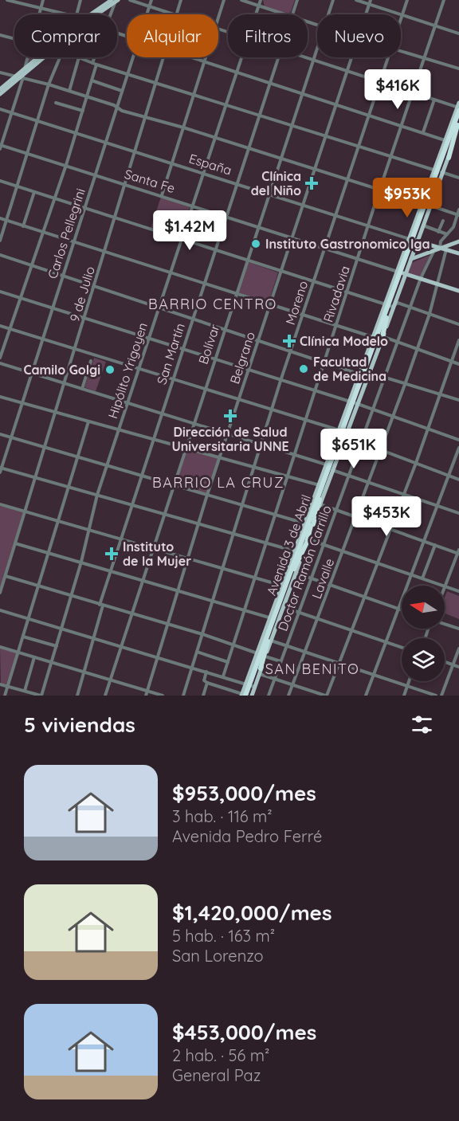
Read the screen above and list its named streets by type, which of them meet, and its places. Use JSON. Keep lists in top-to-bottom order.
{
  "streets": {
    "highway": ["Avenida 3 de Abril"],
    "street": [
      "España",
      "Santa Fe",
      "Carlos Pellegrini",
      "9 de Julio",
      "Rivadavia",
      "Moreno",
      "Bolívar",
      "San Martín",
      "Belgrano",
      "Hipólito Yrigoyen",
      "Doctor Ramón Carrillo",
      "Lavalle"
    ]
  },
  "crossings": [
    ["España", "Carlos Pellegrini"],
    ["España", "9 de Julio"],
    ["España", "Rivadavia"],
    ["España", "Moreno"],
    ["España", "Bolívar"],
    ["España", "San Martín"],
    ["España", "Belgrano"],
    ["España", "Hipólito Yrigoyen"],
    ["España", "Avenida 3 de Abril"],
    ["Santa Fe", "Carlos Pellegrini"],
    ["Santa Fe", "9 de Julio"],
    ["Santa Fe", "Rivadavia"],
    ["Santa Fe", "Moreno"],
    ["Santa Fe", "Bolívar"],
    ["Santa Fe", "San Martín"],
    ["Santa Fe", "Belgrano"],
    ["Santa Fe", "Hipólito Yrigoyen"],
    ["Santa Fe", "Avenida 3 de Abril"]
  ],
  "districts": ["BARRIO CENTRO", "BARRIO LA CRUZ", "SAN BENITO"],
  "places": {
    "health": [
      "Clínica del Niño",
      "Clínica Modelo",
      "Dirección de Salud Universitaria UNNE",
      "Instituto de la Mujer"
    ],
    "other": ["Instituto Gastronomico Iga", "Facultad de Medicina", "Camilo Golgi"]
  },
  "north": "left",
  "page": {
    "chip": [
      "Comprar",
      "Alquilar",
      "Filtros",
      "Nuevo"
    ],
    "price": [
      "$416K",
      "$953K",
      "$1.42M",
      "$651K",
      "$453K"
    ],
    "heading": "5 viviendas",
    "list": [
      {
        "name": "$953,000/mes",
        "note": "3 hab. · 116 m² · Avenida Pedro Ferré"
      },
      {
        "name": "$1,420,000/mes",
        "note": "5 hab. · 163 m² · San Lorenzo"
      },
      {
        "name": "$453,000/mes",
        "note": "2 hab. · 56 m² · General Paz"
      }
    ]
  }
}
